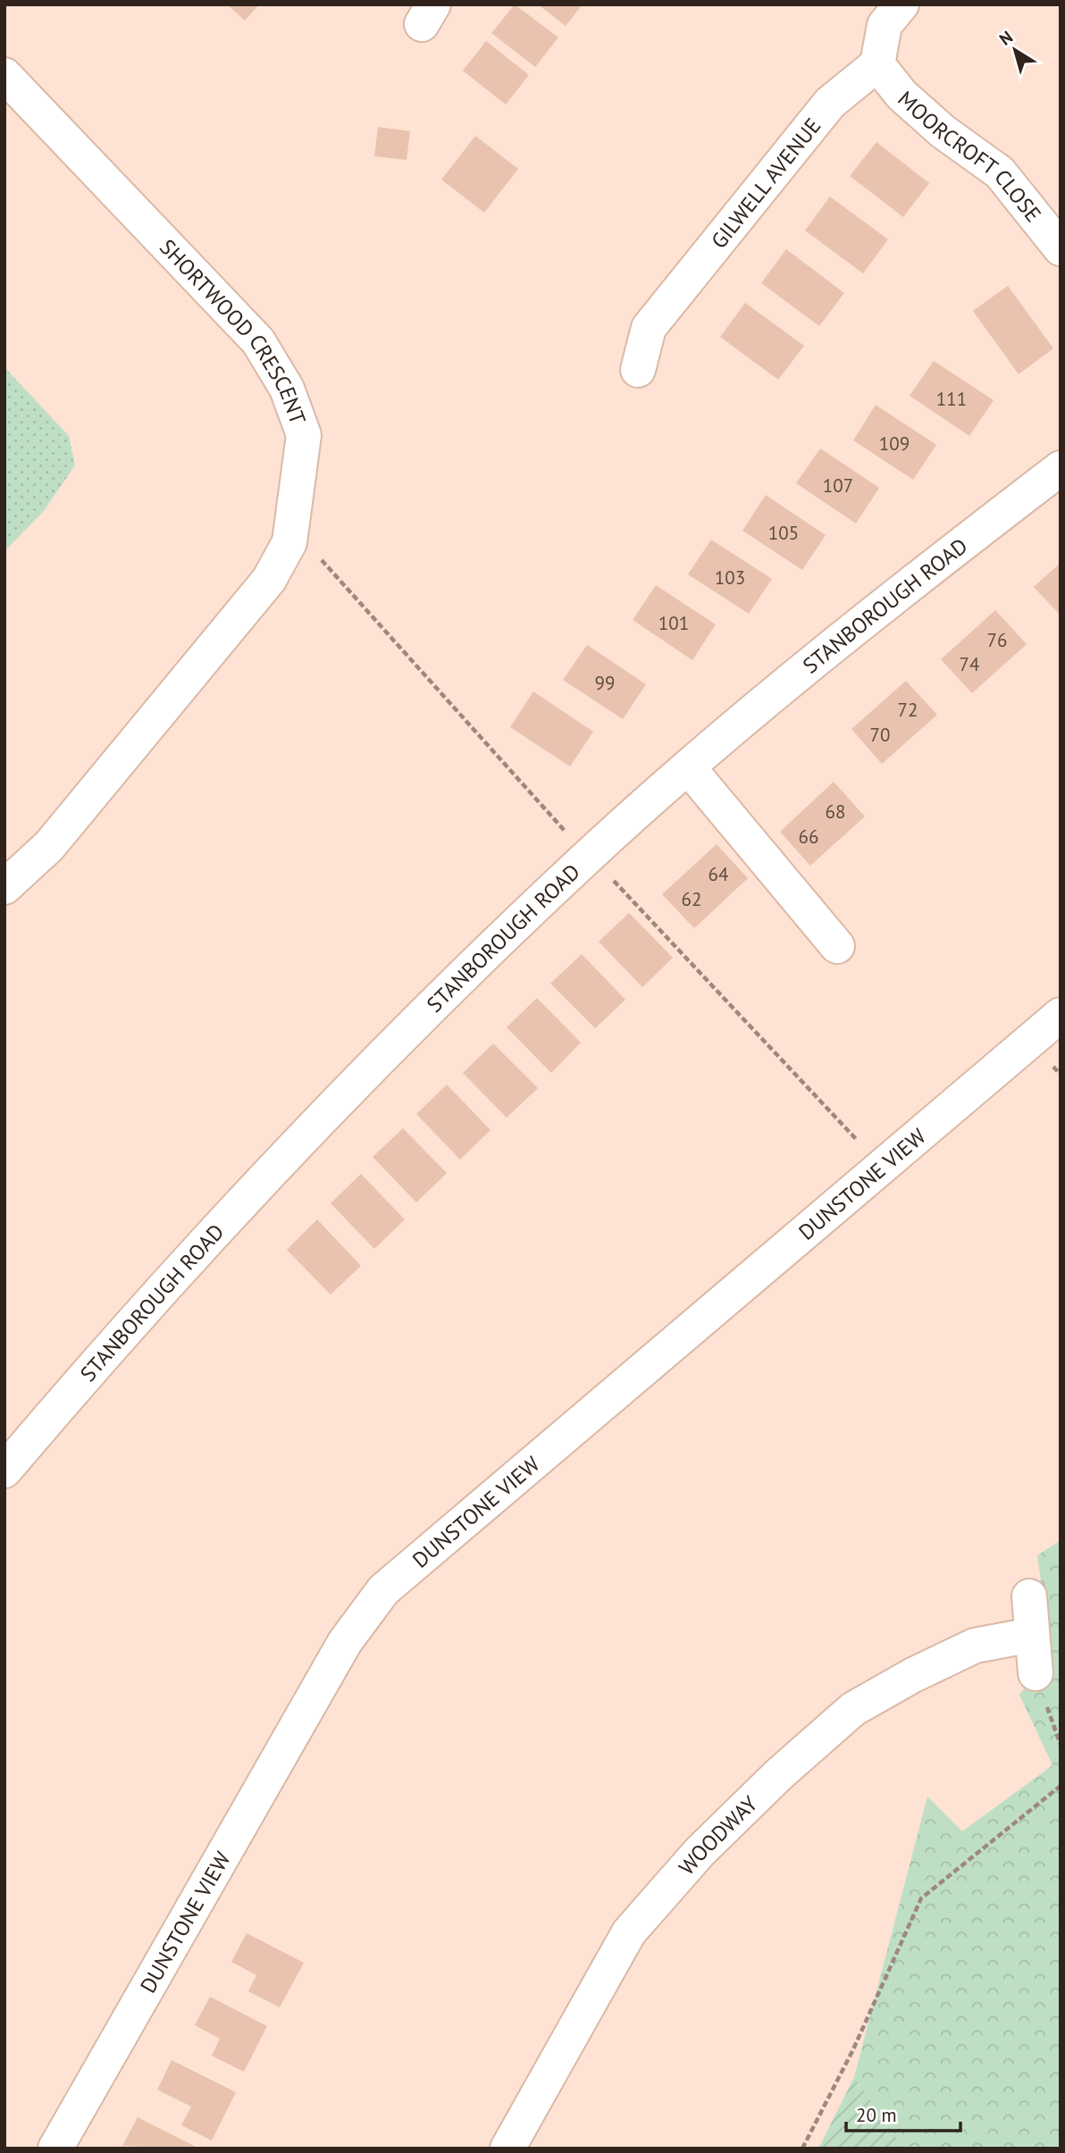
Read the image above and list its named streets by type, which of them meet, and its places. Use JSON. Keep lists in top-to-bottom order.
{
  "streets": {
    "street": [
      "MOORCROFT CLOSE",
      "GILWELL AVENUE",
      "SHORTWOOD CRESCENT",
      "STANBOROUGH ROAD",
      "DUNSTONE VIEW",
      "WOODWAY"
    ]
  },
  "crossings": [
    ["MOORCROFT CLOSE", "GILWELL AVENUE"]
  ],
  "house_numbers": [
    "111",
    "109",
    "107",
    "105",
    "103",
    "101",
    "76",
    "74",
    "99",
    "72",
    "70",
    "68",
    "66",
    "64",
    "62"
  ],
  "scale_bar": "20 m",
  "north": "top left"
}
